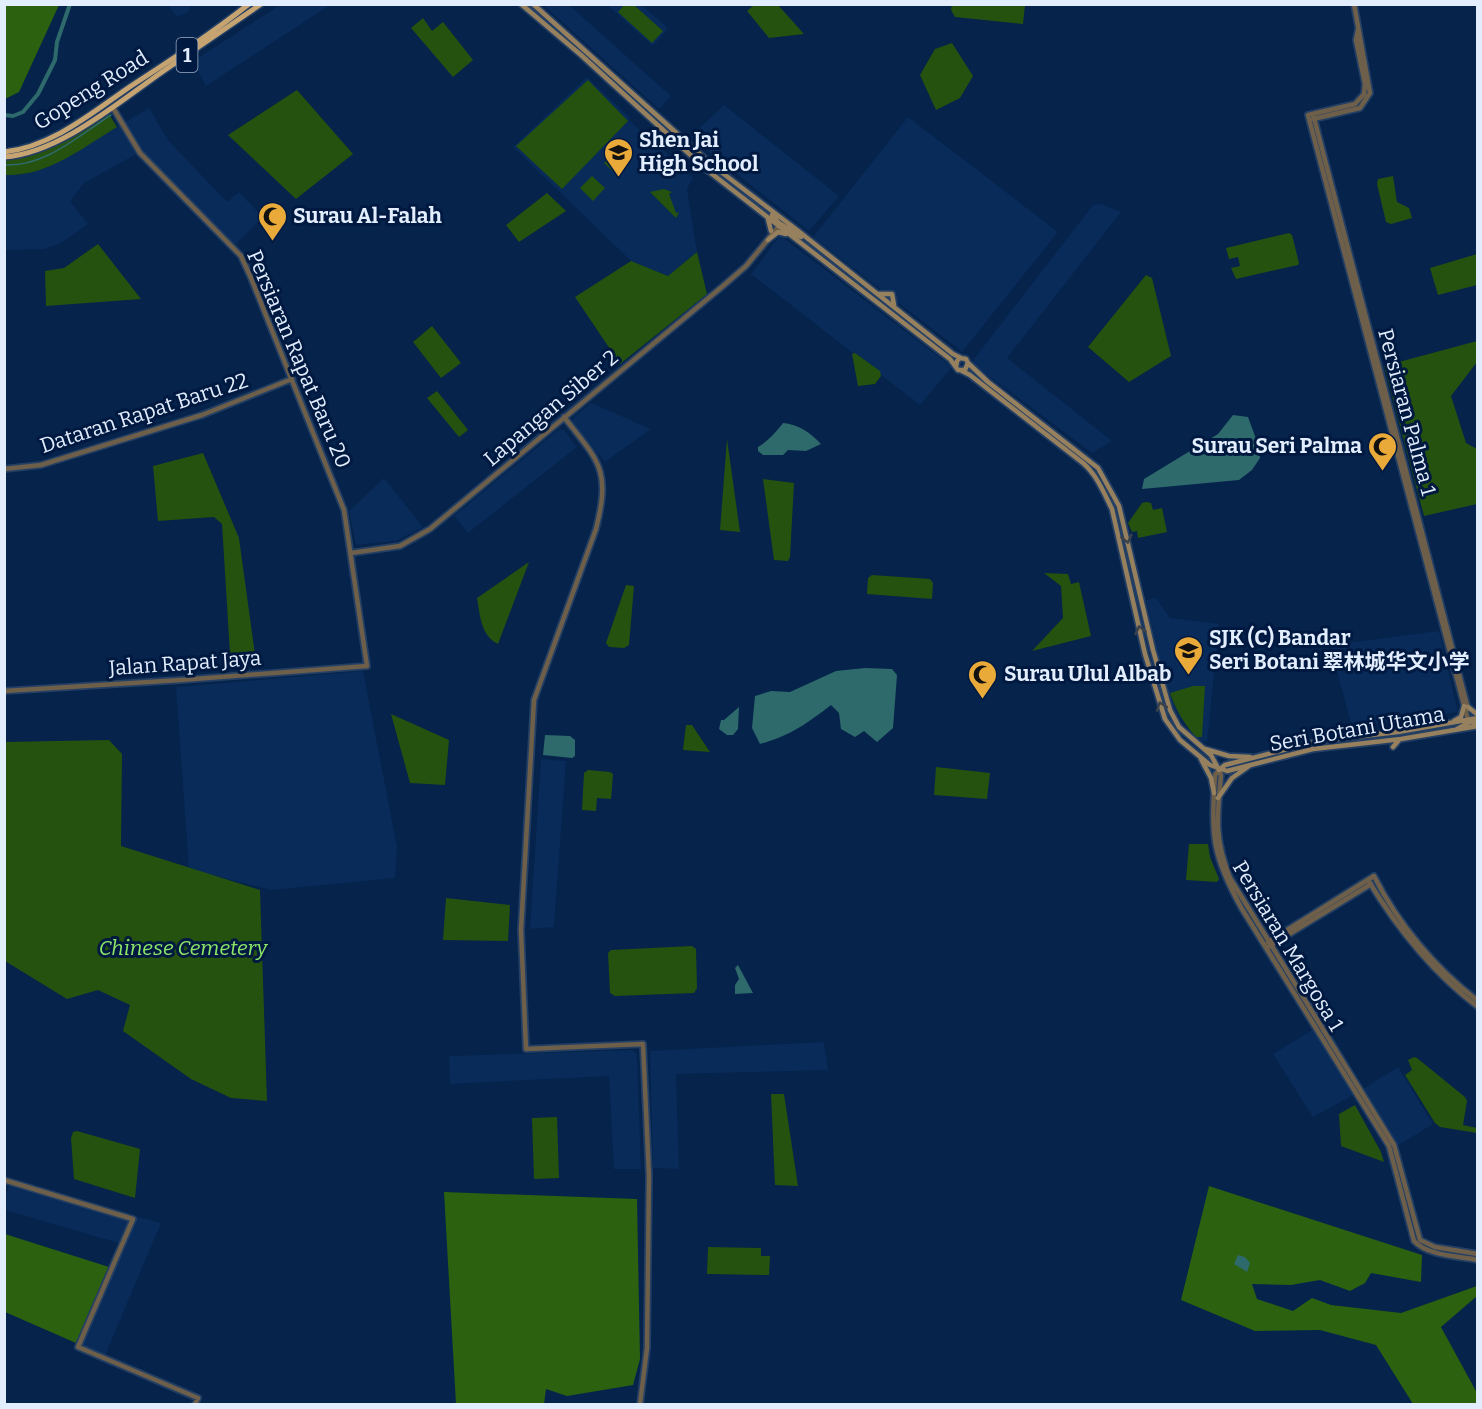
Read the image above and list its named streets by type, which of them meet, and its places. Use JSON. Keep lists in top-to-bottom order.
{
  "streets": {
    "highway": ["1", "Gopeng Road"],
    "main road": ["Seri Botani Utama"],
    "street": [
      "Persiaran Rapat Baru 20",
      "Lapangan Siber 2",
      "Persiaran Palma 1",
      "Dataran Rapat Baru 22",
      "Jalan Rapat Jaya",
      "Persiaran Margosa 1"
    ]
  },
  "crossings": [
    ["Gopeng Road", "Persiaran Rapat Baru 20"],
    ["Persiaran Rapat Baru 20", "Lapangan Siber 2"],
    ["Persiaran Rapat Baru 20", "Dataran Rapat Baru 22"],
    ["Persiaran Rapat Baru 20", "Jalan Rapat Jaya"],
    ["Persiaran Palma 1", "Seri Botani Utama"],
    ["Seri Botani Utama", "Persiaran Margosa 1"]
  ],
  "parks": ["Chinese Cemetery"],
  "places": {
    "school or university": ["Shen Jai High School", "SJK (C) Bandar Seri Botani 翠林城华文小学"],
    "mosque": ["Surau Al-Falah", "Surau Seri Palma", "Surau Ulul Albab"]
  }
}
